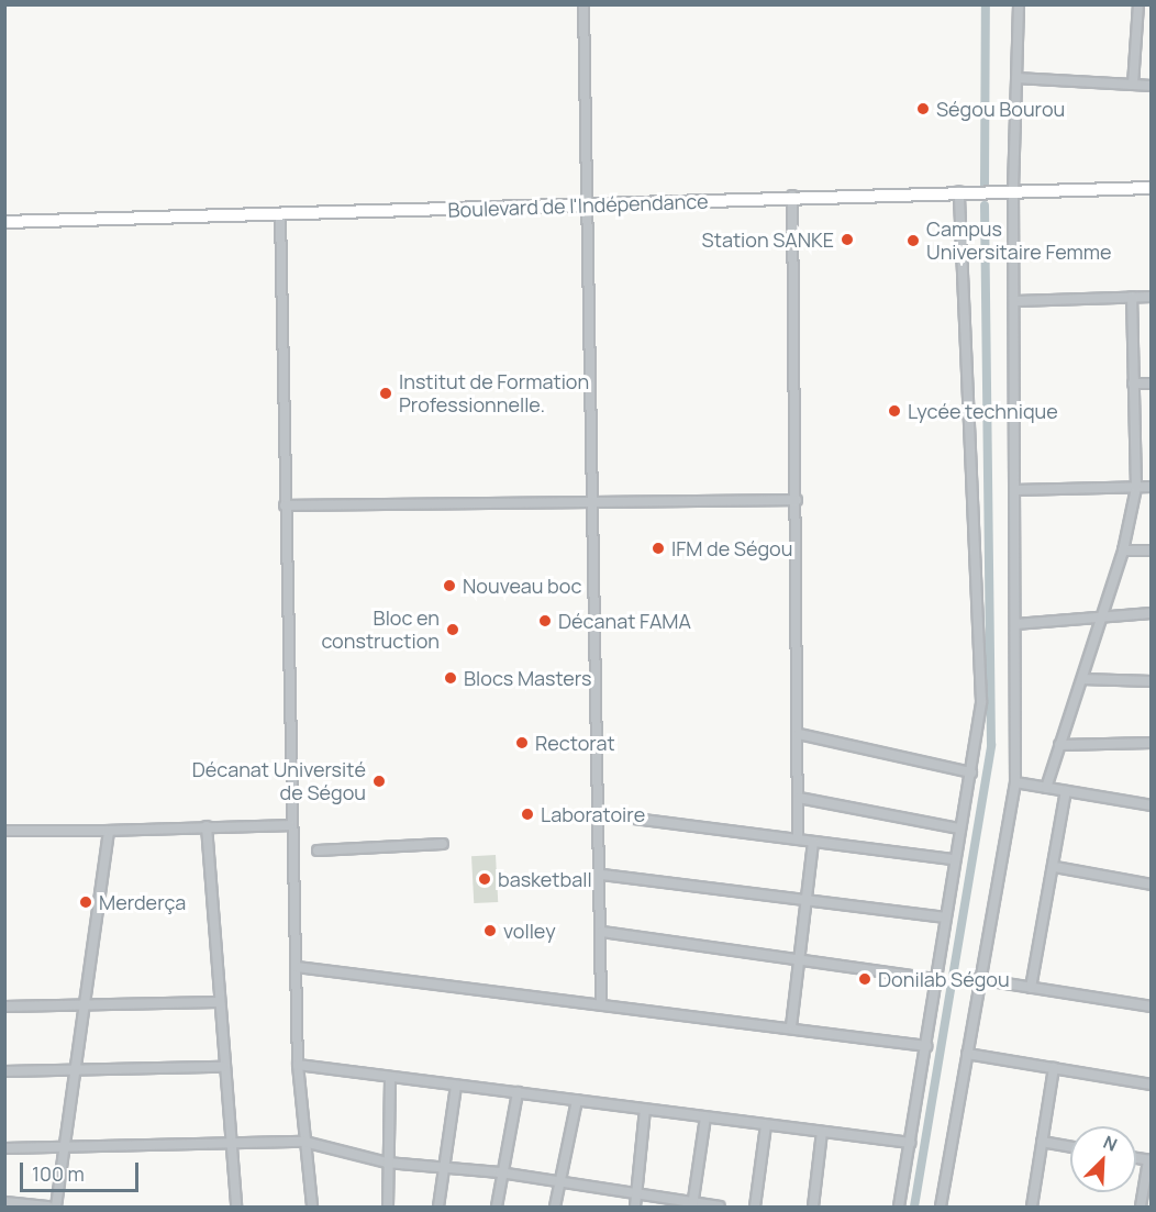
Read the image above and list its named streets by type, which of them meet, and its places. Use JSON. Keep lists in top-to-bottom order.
{
  "streets": {
    "highway": ["Boulevard de l'Indépendance"]
  },
  "places": [
    "Ségou Bourou",
    "Station SANKE",
    "Campus Universitaire Femme",
    "Institut de Formation Professionnelle.",
    "Lycée technique",
    "IFM de Ségou",
    "Nouveau boc",
    "Décanat FAMA",
    "Bloc en construction",
    "Blocs Masters",
    "Rectorat",
    "Décanat Université de Ségou",
    "Laboratoire",
    "basketball",
    "Merderça",
    "volley",
    "Donilab Ségou"
  ],
  "scale_bar": "100 m",
  "north": "top right"
}
